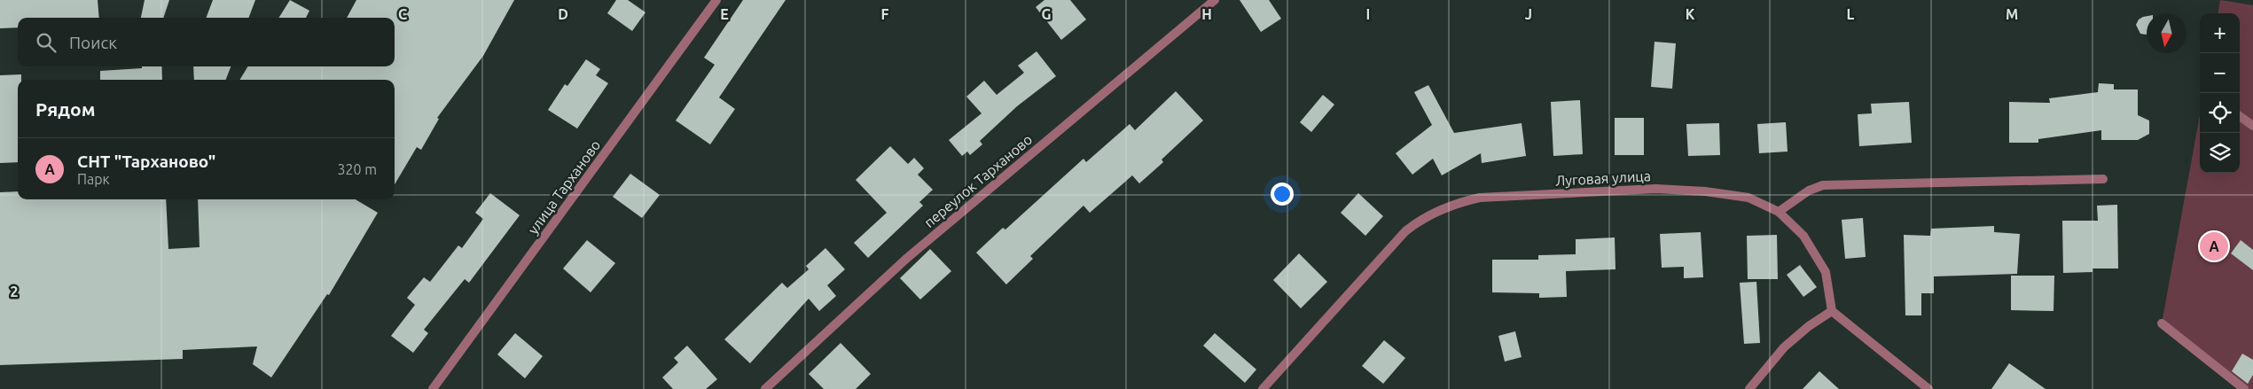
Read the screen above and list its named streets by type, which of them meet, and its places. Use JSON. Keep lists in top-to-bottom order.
{
  "streets": {
    "street": ["Луговая улица", "переулок Тарханово", "улица Тарханово"]
  },
  "north": "bottom",
  "page": {
    "map_buttons": ["+", "−"],
    "search": "Поиск",
    "heading": "Рядом",
    "list": [
      {
        "mark": "A",
        "name": "СНТ \"Тарханово\"",
        "note": "Парк",
        "value": "320 m"
      }
    ],
    "pins": "A"
  },
  "grid": {
    "columns": [
      "C",
      "D",
      "E",
      "F",
      "G",
      "H",
      "I",
      "J",
      "K",
      "L",
      "M"
    ],
    "rows": ["2"]
  }
}
